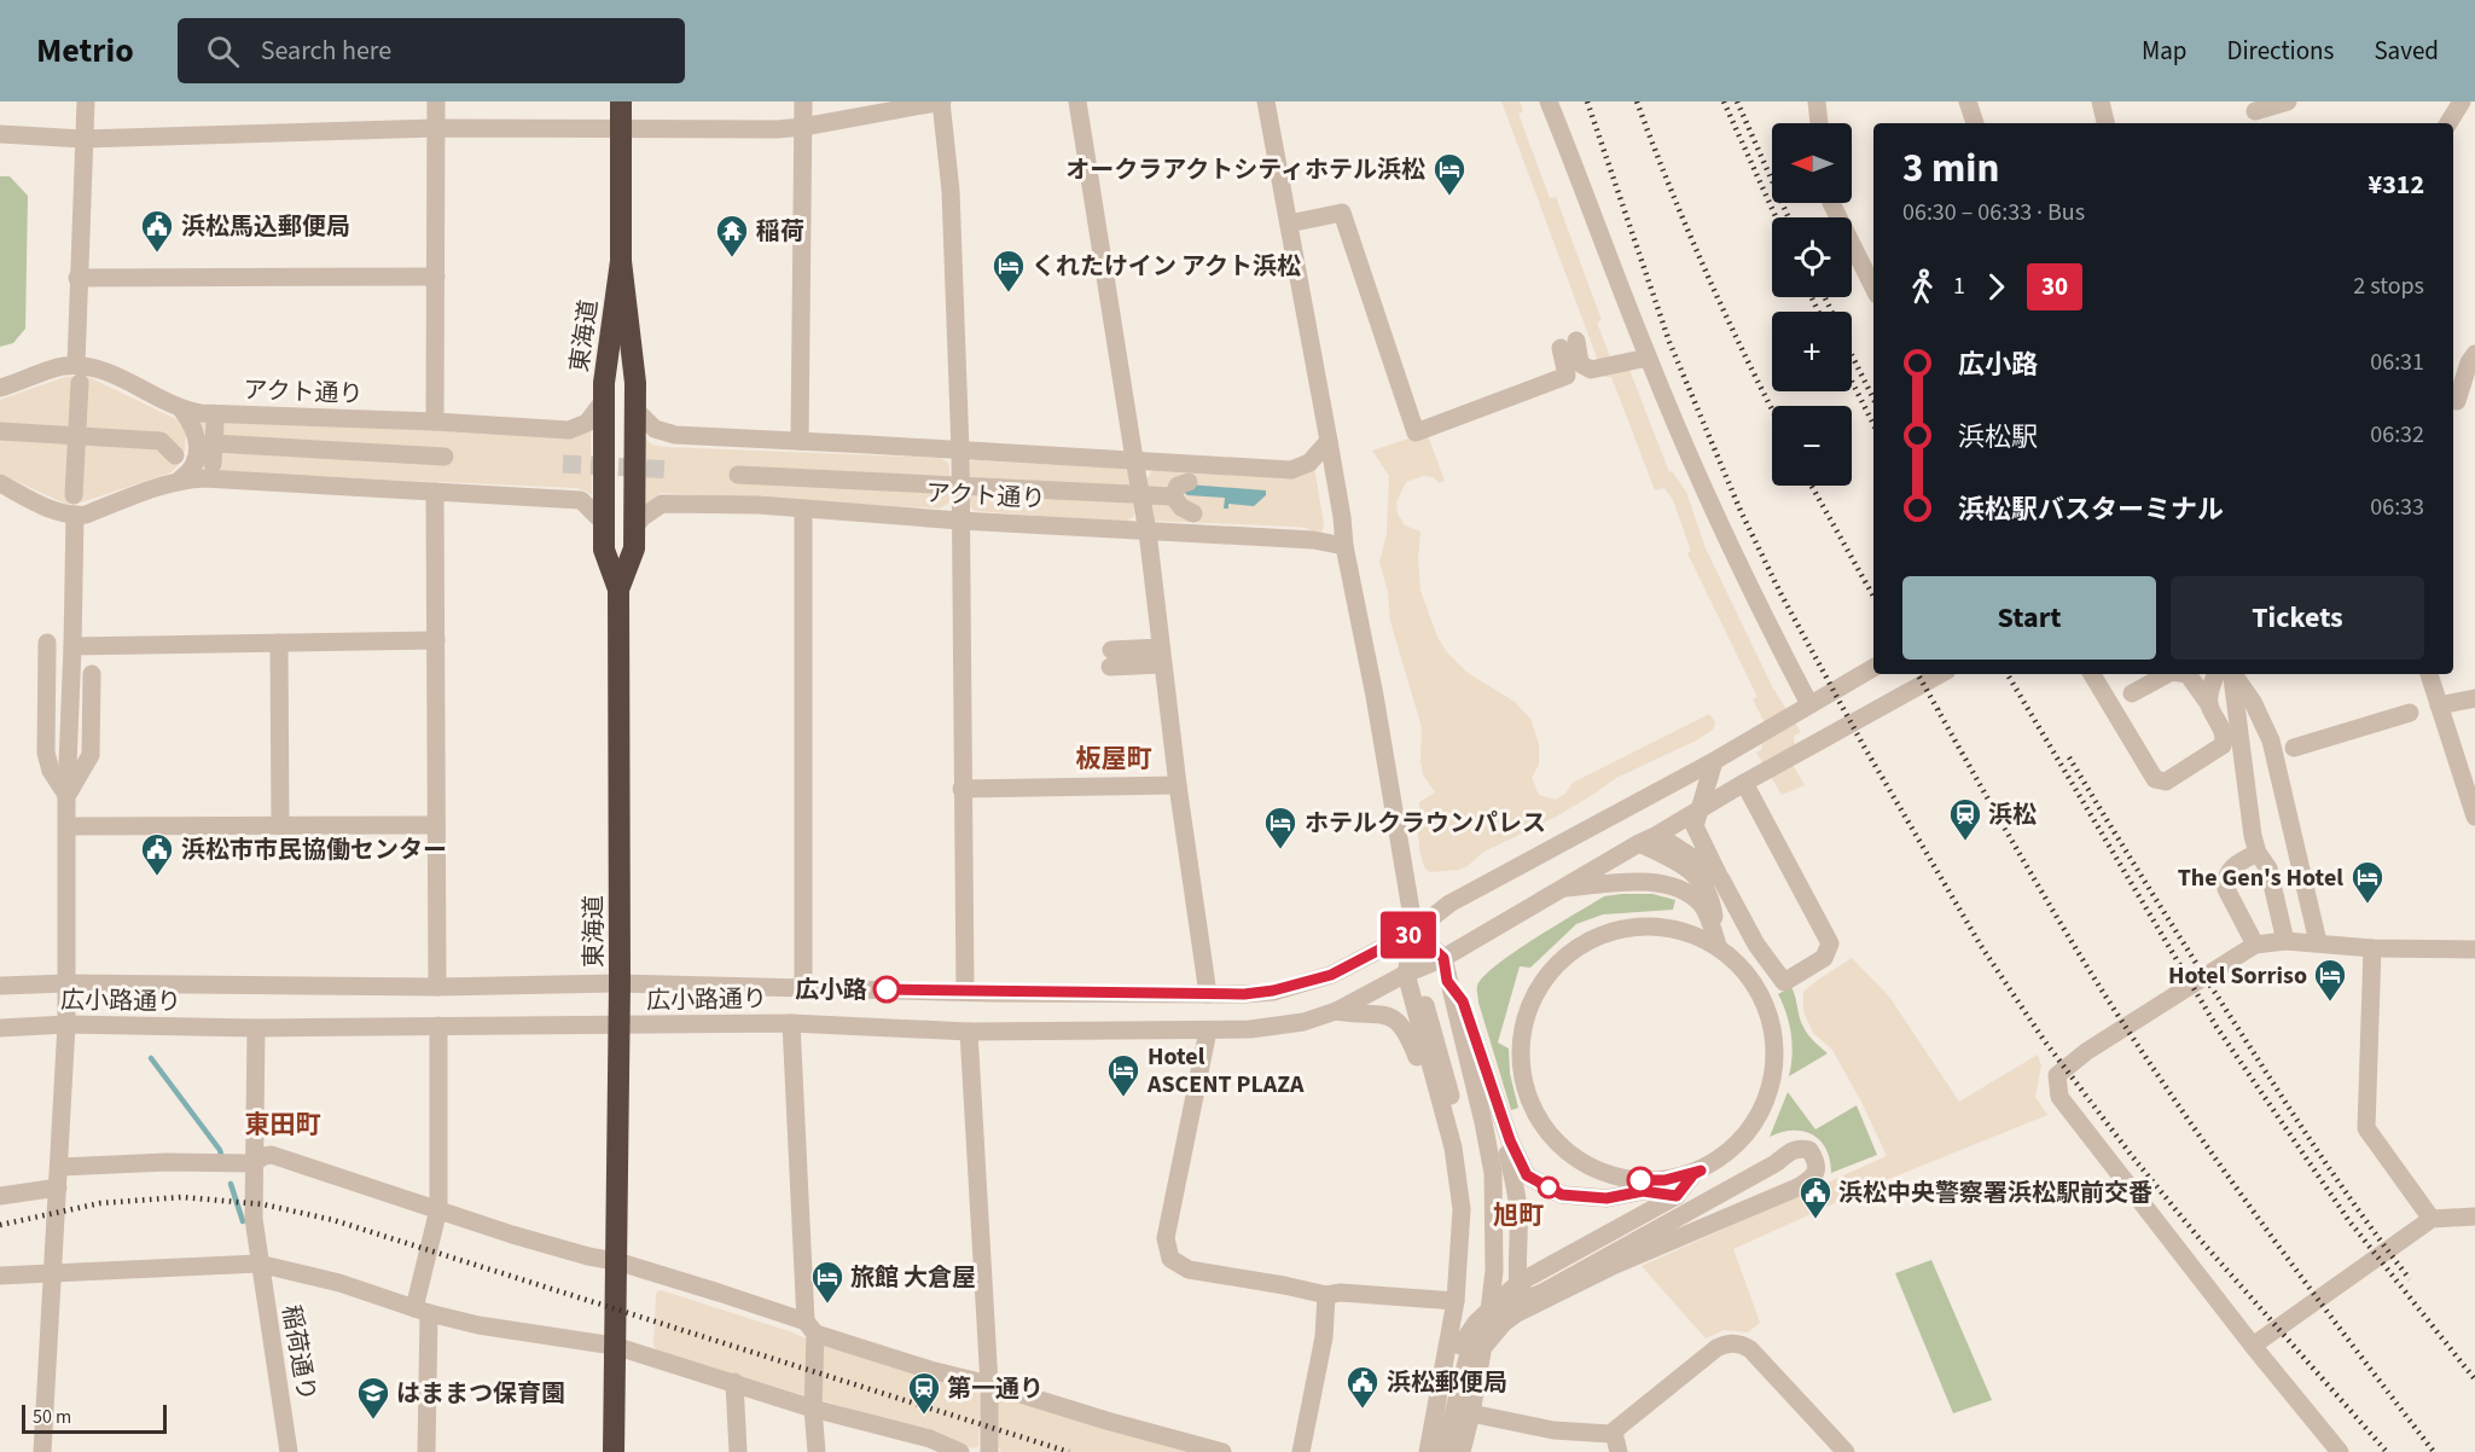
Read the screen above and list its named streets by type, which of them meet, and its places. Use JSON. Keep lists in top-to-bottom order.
{
  "streets": {
    "highway": ["東海道"],
    "street": ["アクト通り", "広小路通り", "稲荷通り"]
  },
  "crossings": [
    ["東海道", "アクト通り"],
    ["東海道", "広小路通り"]
  ],
  "districts": ["板屋町", "東田町", "旭町"],
  "places": {
    "hotel": [
      "オークラアクトシティホテル浜松",
      "くれたけイン アクト浜松",
      "ホテルクラウンパレス",
      "The Gen's Hotel",
      "Hotel Sorriso",
      "Hotel ASCENT PLAZA",
      "旅館 大倉屋"
    ],
    "public building": [
      "浜松馬込郵便局",
      "浜松市市民協働センター",
      "浜松中央警察署浜松駅前交番",
      "浜松郵便局"
    ],
    "temple": ["稲荷"],
    "station": ["浜松", "第一通り"],
    "other": ["広小路"],
    "school or university": ["はままつ保育園"]
  },
  "lines": ["bus line 30"],
  "scale_bar": "50 m",
  "north": "left",
  "page": {
    "header": "Metrio",
    "search": "Search here",
    "nav": ["Map", "Directions", "Saved"],
    "on_map": "30",
    "map_buttons": ["+", "−"],
    "heading": ["3 min", "06:30 – 06:33 · Bus", "¥312"],
    "legs": ["1", "30", "2 stops"],
    "list": [
      {
        "name": "広小路",
        "value": "06:31"
      },
      {
        "name": "浜松駅",
        "value": "06:32"
      },
      {
        "name": "浜松駅バスターミナル",
        "value": "06:33"
      }
    ],
    "buttons": ["Start", "Tickets"],
    "scale": "50 m"
  }
}
